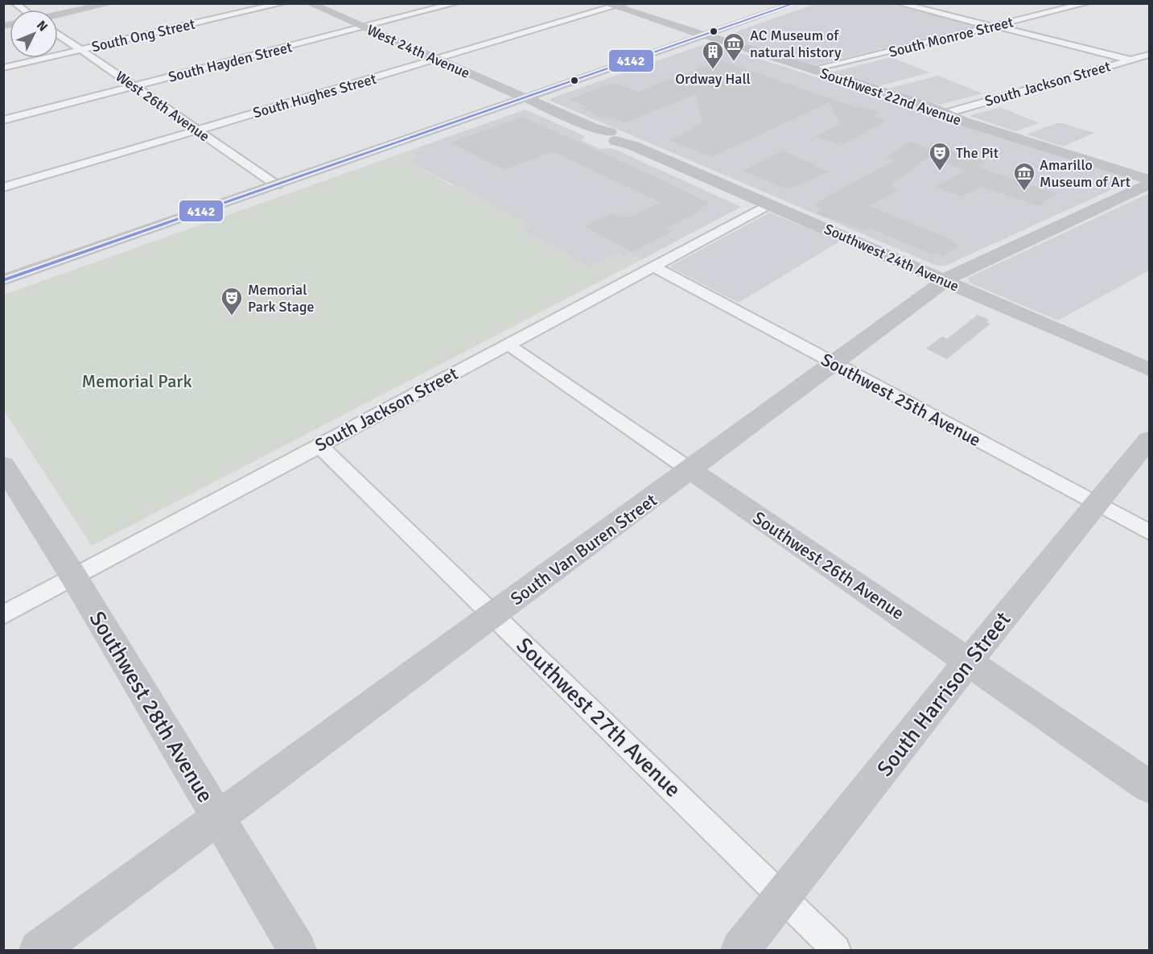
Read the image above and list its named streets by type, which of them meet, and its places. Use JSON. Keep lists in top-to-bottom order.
{
  "streets": {
    "main road": [
      "West 24th Avenue",
      "Southwest 22nd Avenue",
      "Southwest 24th Avenue",
      "South Van Buren Street",
      "Southwest 26th Avenue",
      "South Harrison Street",
      "Southwest 28th Avenue"
    ],
    "street": [
      "South Ong Street",
      "South Monroe Street",
      "South Hayden Street",
      "South Jackson Street",
      "South Hughes Street",
      "West 26th Avenue",
      "Southwest 25th Avenue",
      "Southwest 27th Avenue"
    ]
  },
  "crossings": [
    ["South Ong Street", "West 26th Avenue"],
    ["South Monroe Street", "Southwest 22nd Avenue"],
    ["West 24th Avenue", "South Hayden Street"],
    ["West 24th Avenue", "South Hughes Street"],
    ["West 24th Avenue", "Southwest 24th Avenue"],
    ["South Hayden Street", "West 26th Avenue"],
    ["South Jackson Street", "Southwest 22nd Avenue"],
    ["South Jackson Street", "Southwest 24th Avenue"],
    ["South Jackson Street", "Southwest 25th Avenue"],
    ["South Jackson Street", "Southwest 26th Avenue"],
    ["South Jackson Street", "Southwest 28th Avenue"],
    ["South Jackson Street", "Southwest 27th Avenue"],
    ["South Hughes Street", "Southwest 22nd Avenue"],
    ["South Hughes Street", "West 26th Avenue"],
    ["Southwest 24th Avenue", "South Van Buren Street"],
    ["Southwest 25th Avenue", "South Van Buren Street"],
    ["Southwest 25th Avenue", "South Harrison Street"],
    ["South Van Buren Street", "Southwest 26th Avenue"],
    ["South Van Buren Street", "Southwest 28th Avenue"],
    ["South Van Buren Street", "Southwest 27th Avenue"],
    ["Southwest 26th Avenue", "South Harrison Street"],
    ["South Harrison Street", "Southwest 27th Avenue"]
  ],
  "parks": ["Memorial Park"],
  "places": {
    "museum": ["AC Museum of natural history", "Amarillo Museum of Art"],
    "building": ["Ordway Hall"],
    "theatre": ["The Pit", "Memorial Park Stage"]
  },
  "lines": ["transit line 4142"],
  "north": "top right"
}
